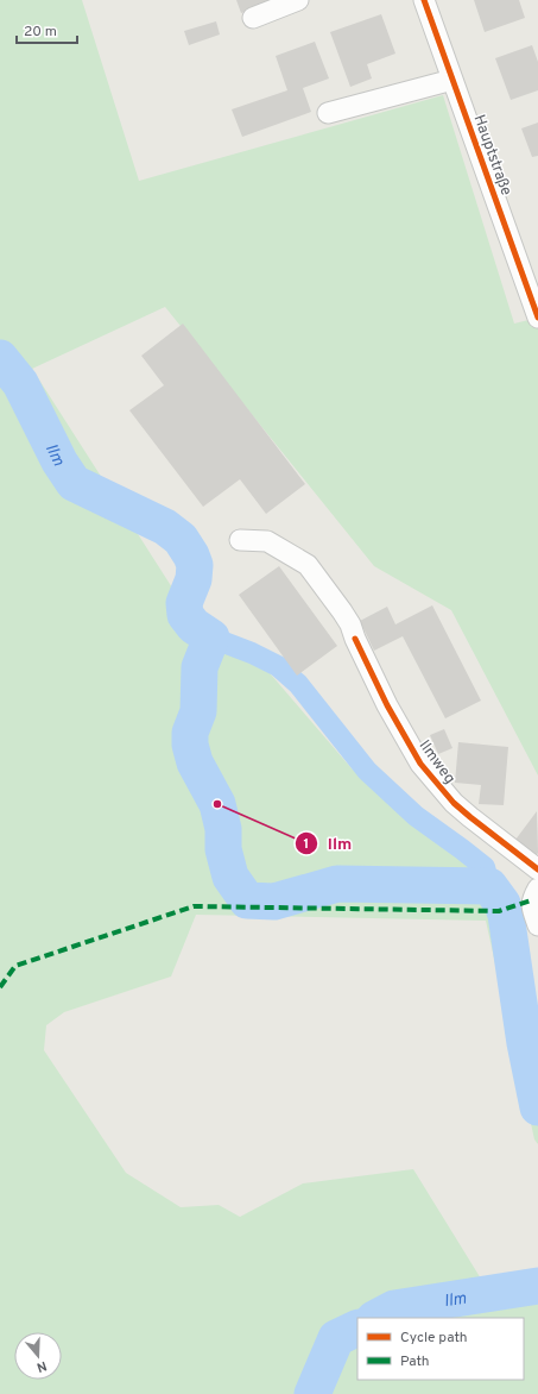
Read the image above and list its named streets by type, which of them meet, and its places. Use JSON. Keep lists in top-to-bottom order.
{
  "streets": {
    "street": ["Hauptstraße", "Ilmweg"]
  },
  "water": ["Ilm"],
  "places": ["Ilm"],
  "legend": ["Cycle path", "Path"],
  "scale_bar": "20 m",
  "north": "bottom"
}
